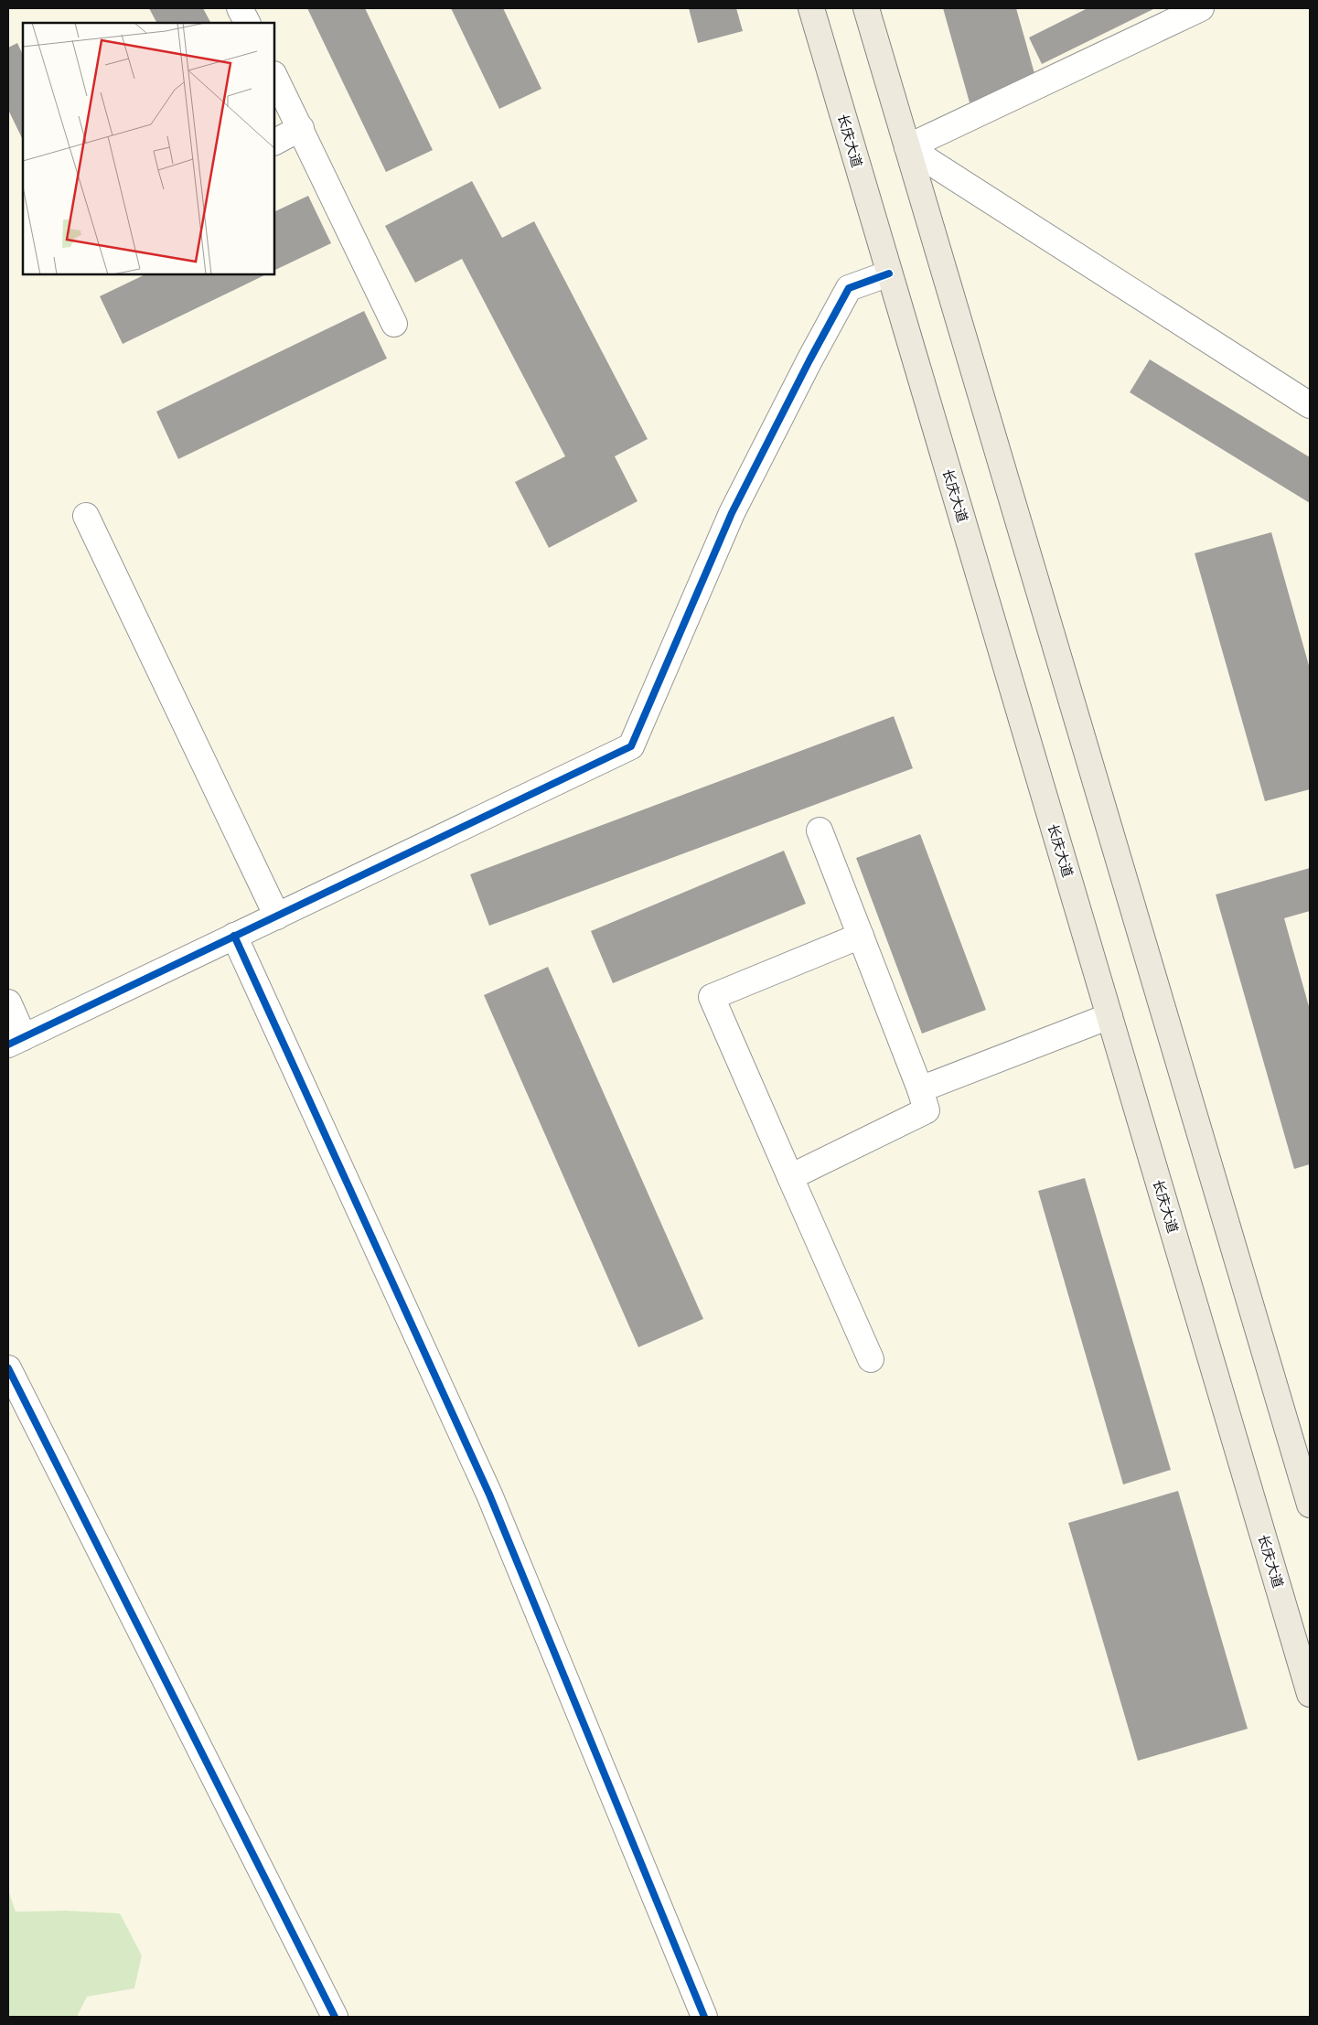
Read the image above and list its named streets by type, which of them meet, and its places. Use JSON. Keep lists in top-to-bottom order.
{
  "streets": {
    "main road": ["长庆大道"]
  }
}
